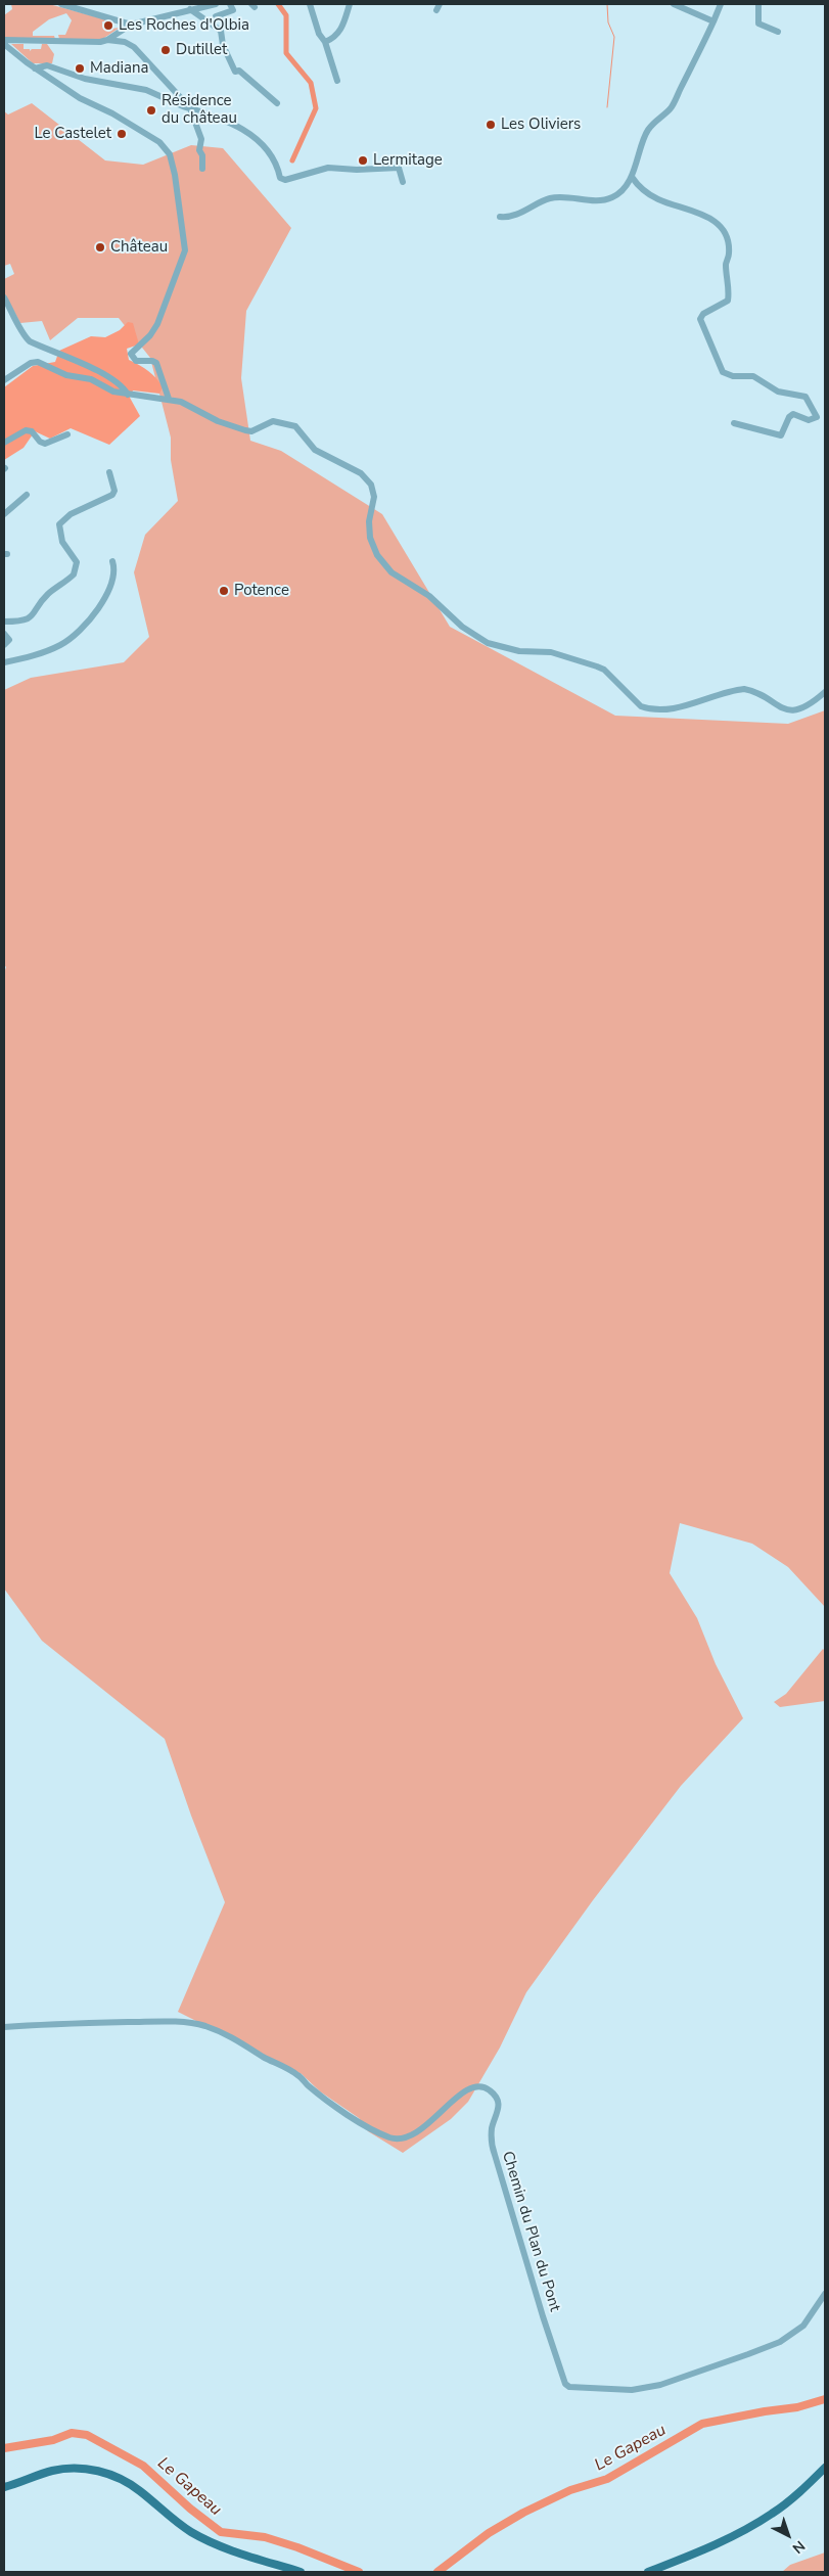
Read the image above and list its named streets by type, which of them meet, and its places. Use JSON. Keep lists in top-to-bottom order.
{
  "streets": {
    "street": ["Chemin du Plan du Pont"]
  },
  "water": ["Le Gapeau"],
  "places": [
    "Les Roches d'Olbia",
    "Dutillet",
    "Madiana",
    "Résidence du château",
    "Les Oliviers",
    "Le Castelet",
    "Lermitage",
    "Château",
    "Potence"
  ],
  "north": "bottom right"
}
